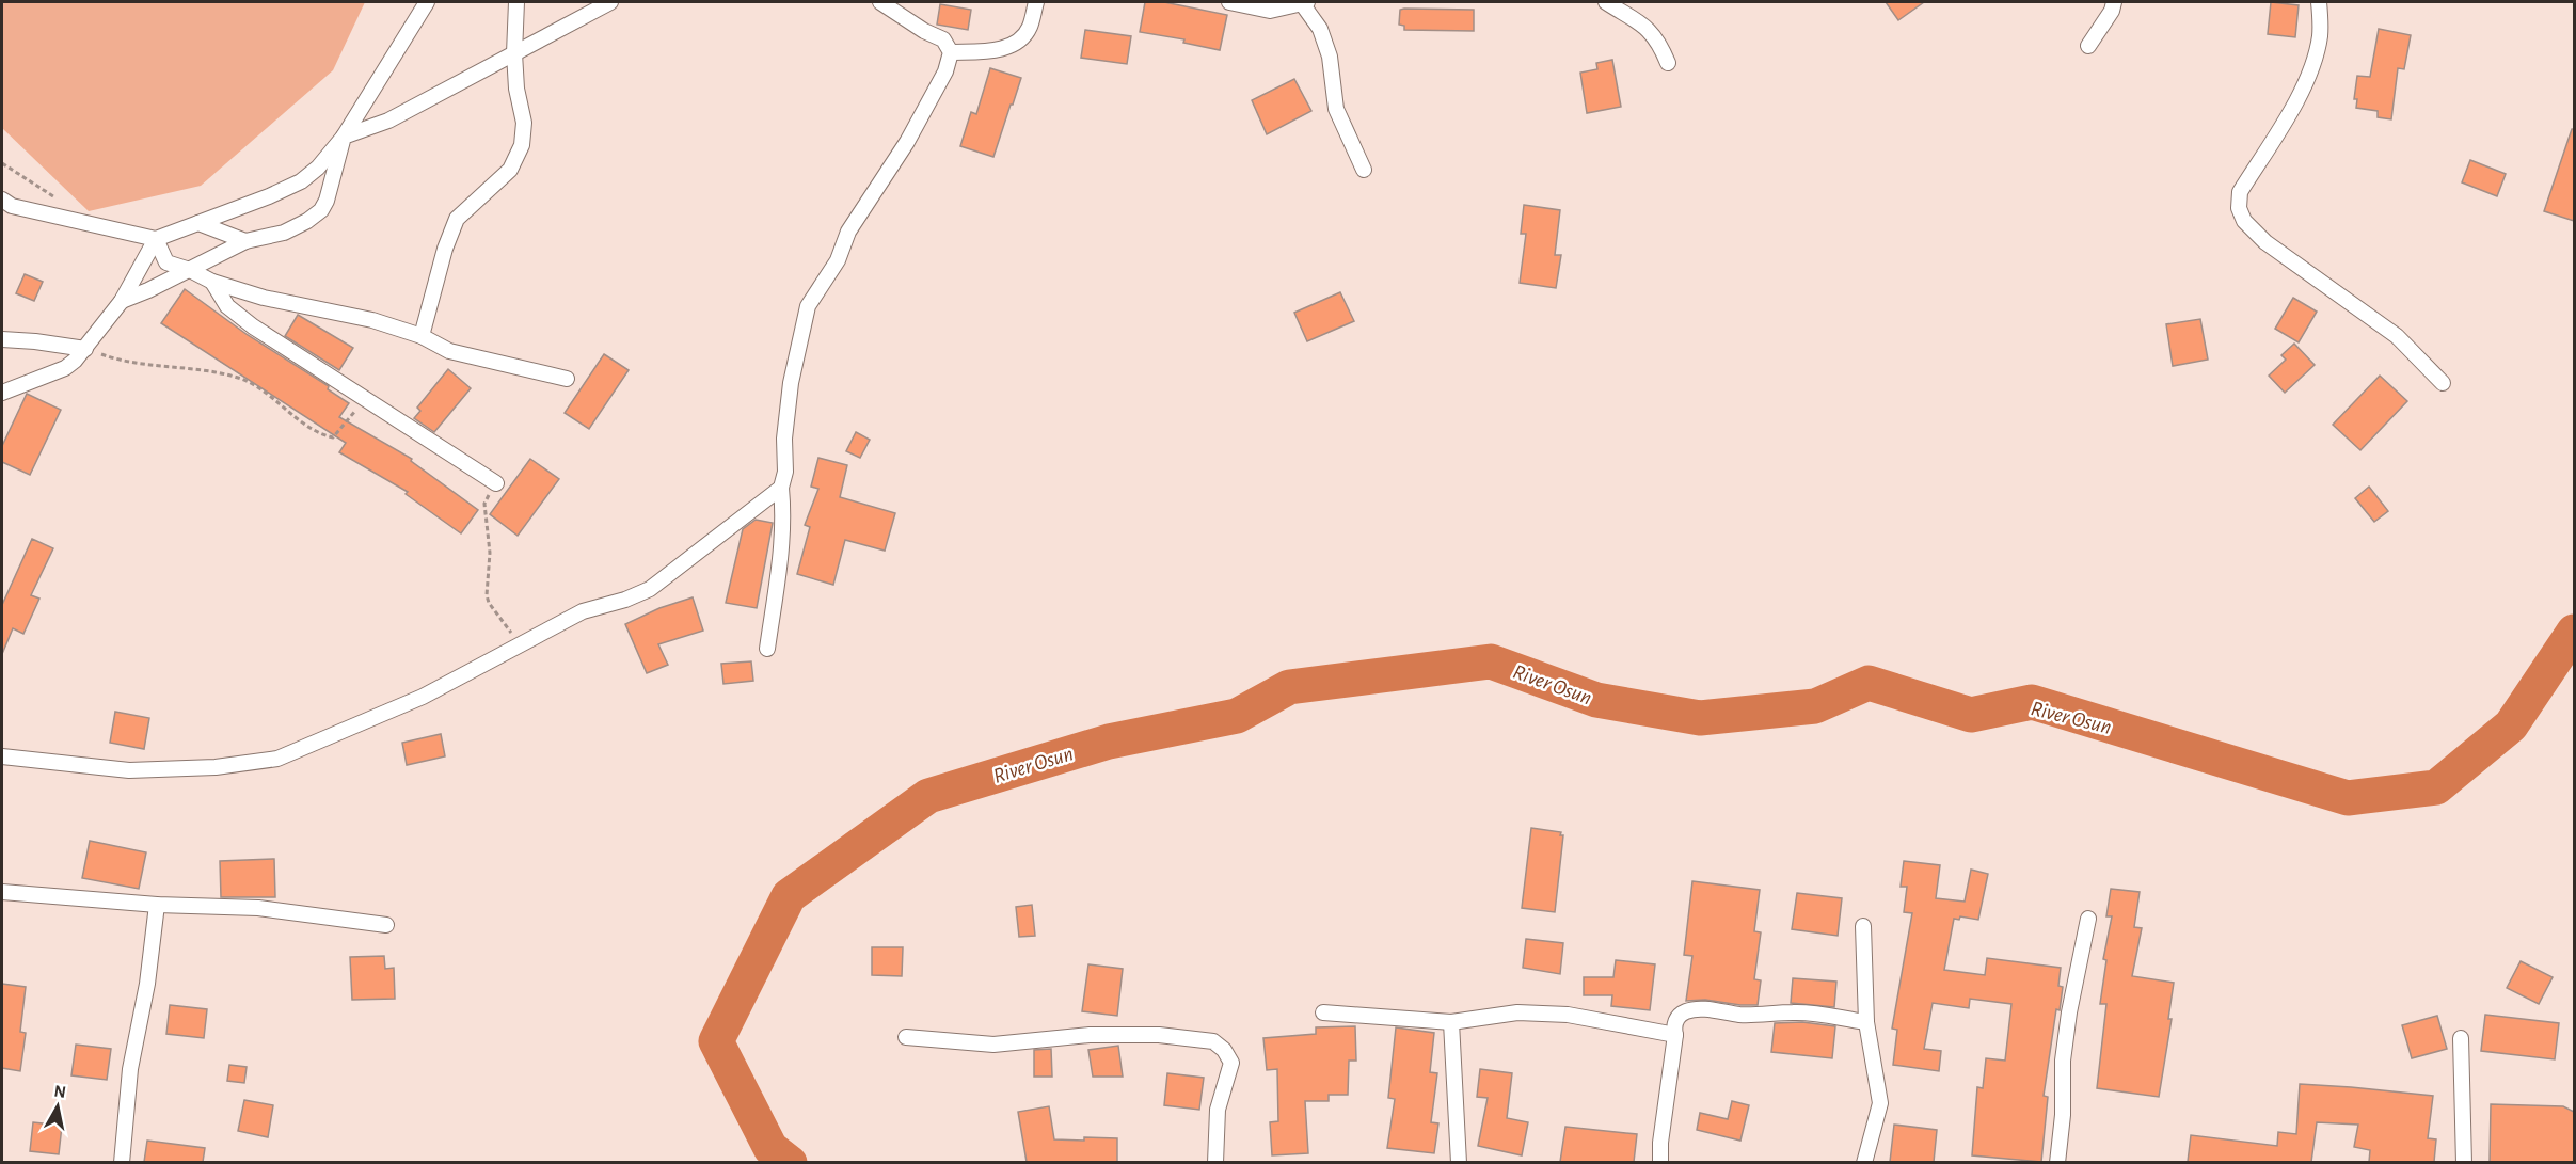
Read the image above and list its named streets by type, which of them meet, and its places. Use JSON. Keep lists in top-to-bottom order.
{
  "water": ["River Osun"],
  "north": "top"
}
